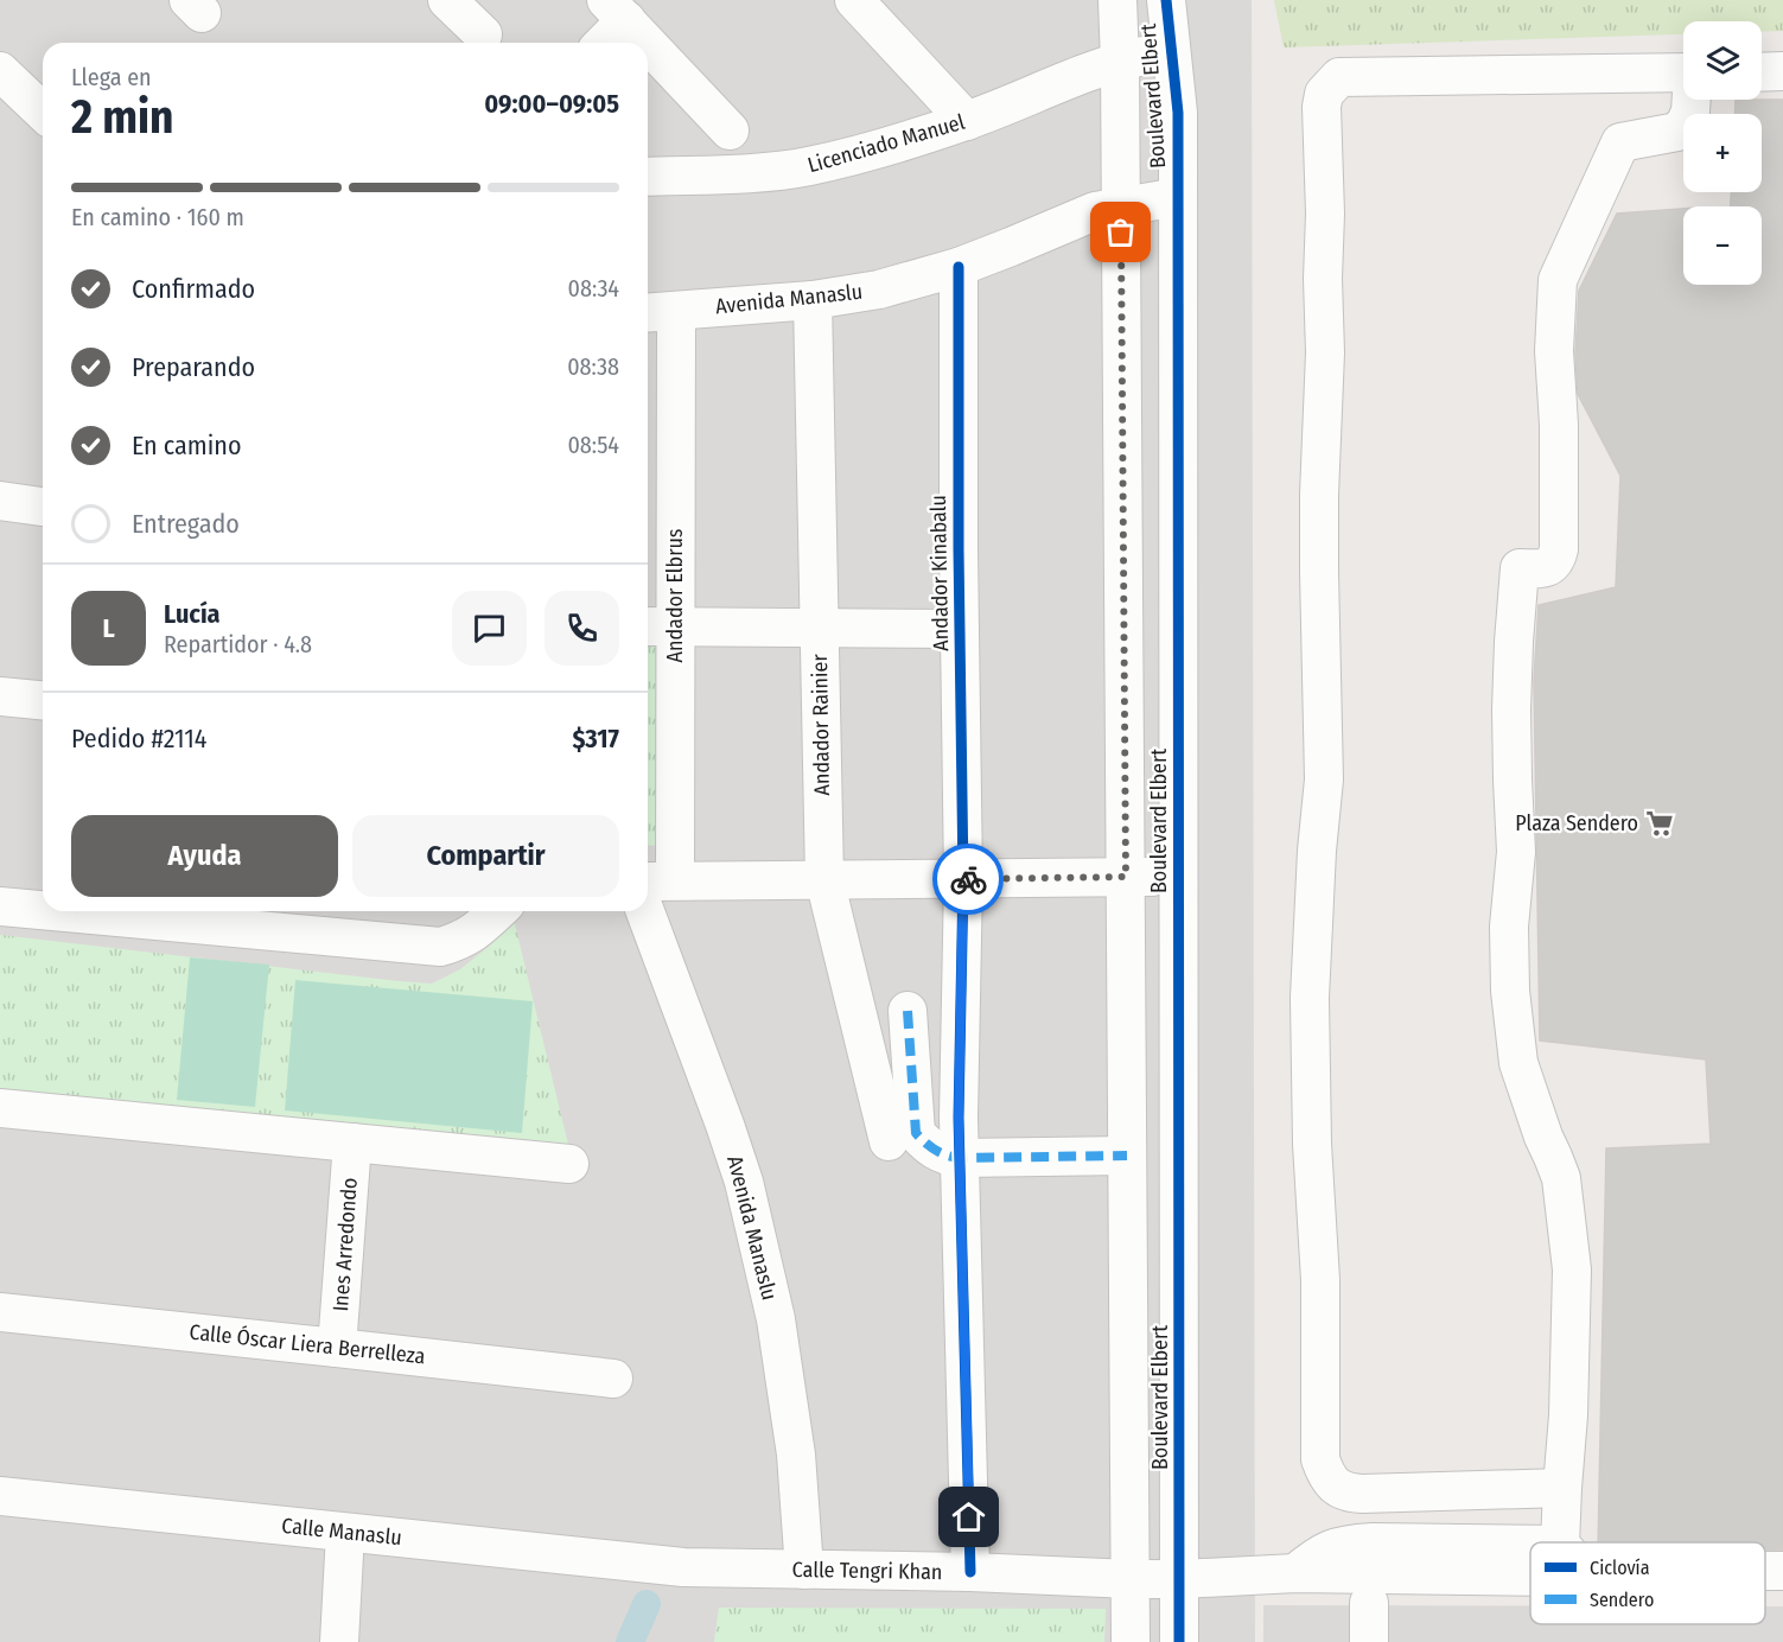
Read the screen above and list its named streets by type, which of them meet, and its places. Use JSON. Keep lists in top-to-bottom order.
{
  "streets": {
    "street": [
      "Boulevard Elbert",
      "Licenciado Manuel",
      "Avenida Manaslu",
      "Andador Kinabalu",
      "Andador Elbrus",
      "Andador Rainier",
      "Ines Arredondo",
      "Calle Óscar Liera Berrelleza",
      "Calle Manaslu",
      "Calle Tengri Khan"
    ]
  },
  "crossings": [
    ["Boulevard Elbert", "Licenciado Manuel"],
    ["Boulevard Elbert", "Avenida Manaslu"],
    ["Boulevard Elbert", "Andador Kinabalu"],
    ["Boulevard Elbert", "Andador Elbrus"],
    ["Boulevard Elbert", "Andador Rainier"],
    ["Boulevard Elbert", "Calle Tengri Khan"],
    ["Avenida Manaslu", "Andador Kinabalu"],
    ["Avenida Manaslu", "Andador Elbrus"],
    ["Avenida Manaslu", "Andador Rainier"],
    ["Avenida Manaslu", "Calle Tengri Khan"],
    ["Andador Kinabalu", "Calle Tengri Khan"],
    ["Ines Arredondo", "Calle Óscar Liera Berrelleza"],
    ["Calle Manaslu", "Calle Tengri Khan"]
  ],
  "places": {
    "supermarket": ["Plaza Sendero"]
  },
  "legend": ["Ciclovía", "Sendero"],
  "page": {
    "map_buttons": ["+", "−"],
    "heading": ["2 min", "Llega en", "09:00–09:05"],
    "panel": [
      "Lucía",
      "Repartidor · 4.8",
      "Pedido #2114",
      "$317"
    ],
    "bar": "En camino · 160 m",
    "list": [
      ["Confirmado", "08:34"],
      ["Preparando", "08:38"],
      ["En camino", "08:54"],
      "Entregado"
    ],
    "round": "L",
    "buttons": ["Ayuda", "Compartir"]
  }
}
